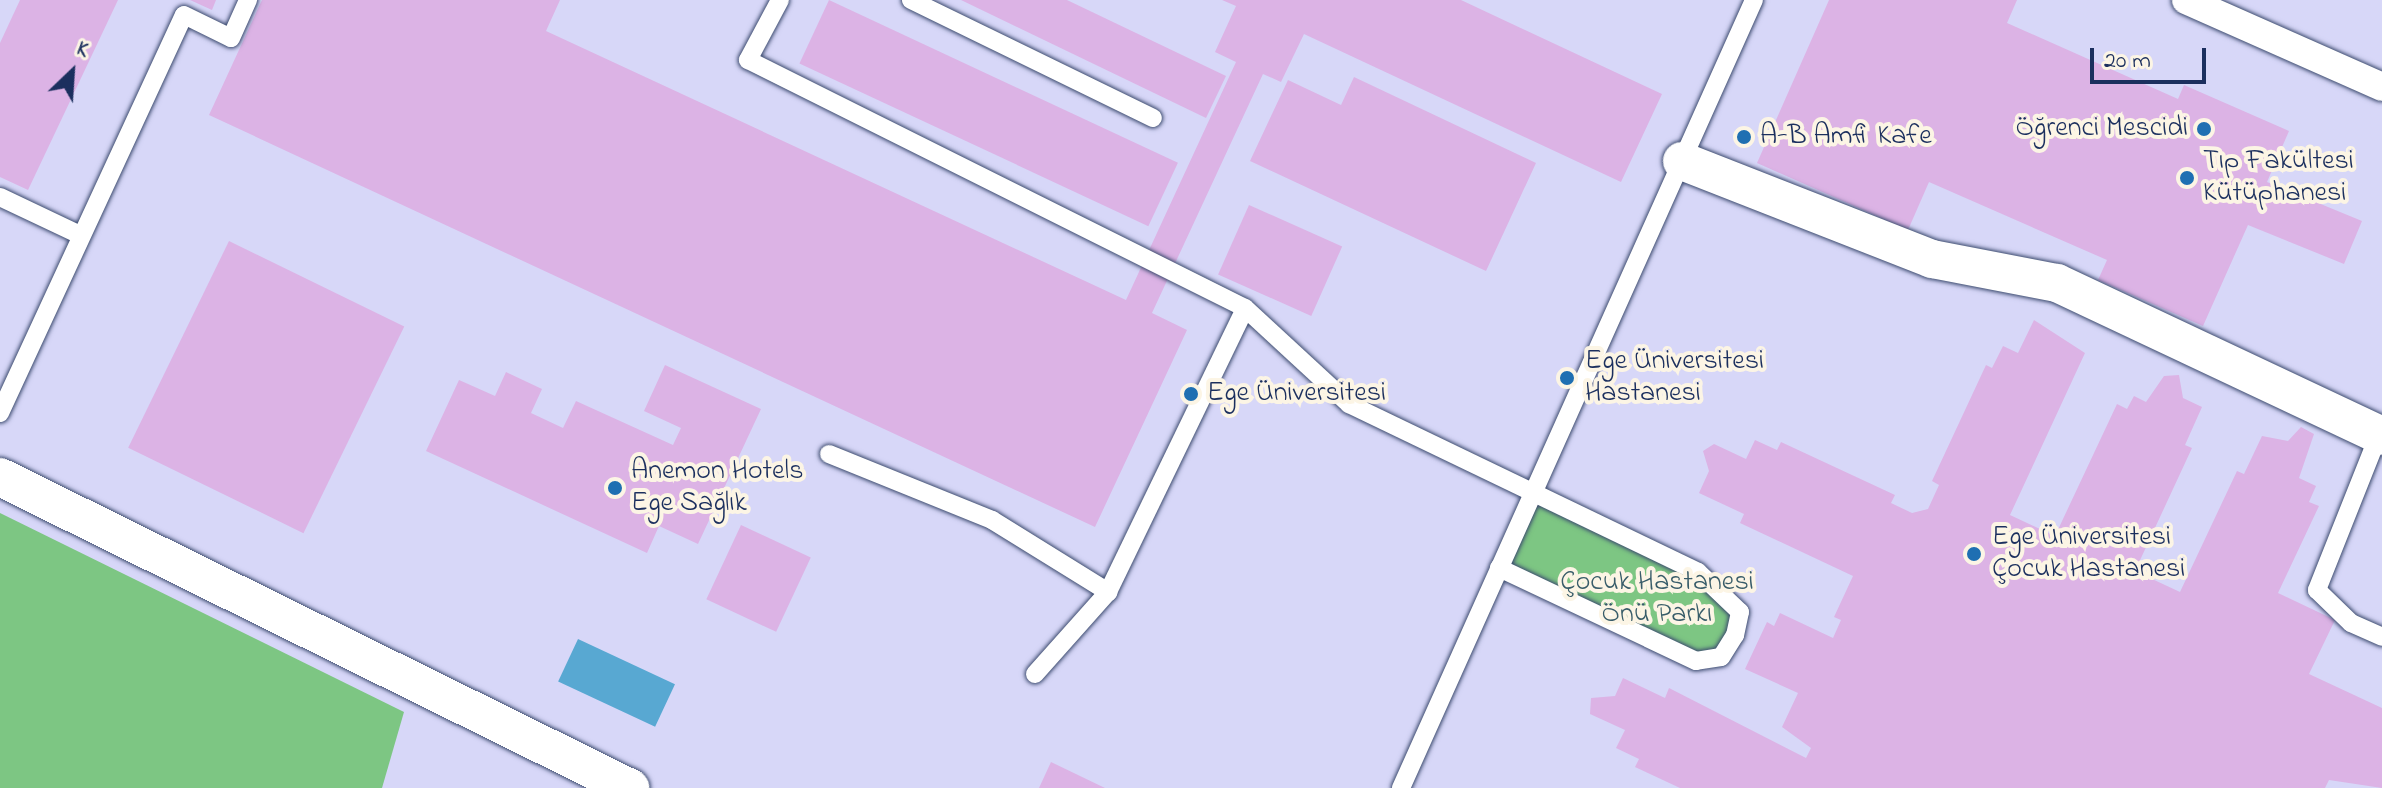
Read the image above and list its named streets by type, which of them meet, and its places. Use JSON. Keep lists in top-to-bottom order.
{
  "parks": ["Çocuk Hastanesi Önü Parkı"],
  "places": [
    "Öğrenci Mescidi",
    "A-B Amfi Kafe",
    "Tıp Fakültesi Kütüphanesi",
    "Ege Üniversitesi Hastanesi",
    "Ege Üniversitesi",
    "Anemon Hotels Ege Sağlık",
    "Ege Üniversitesi Çocuk Hastanesi"
  ],
  "scale_bar": "20 m",
  "north": "top right"
}
